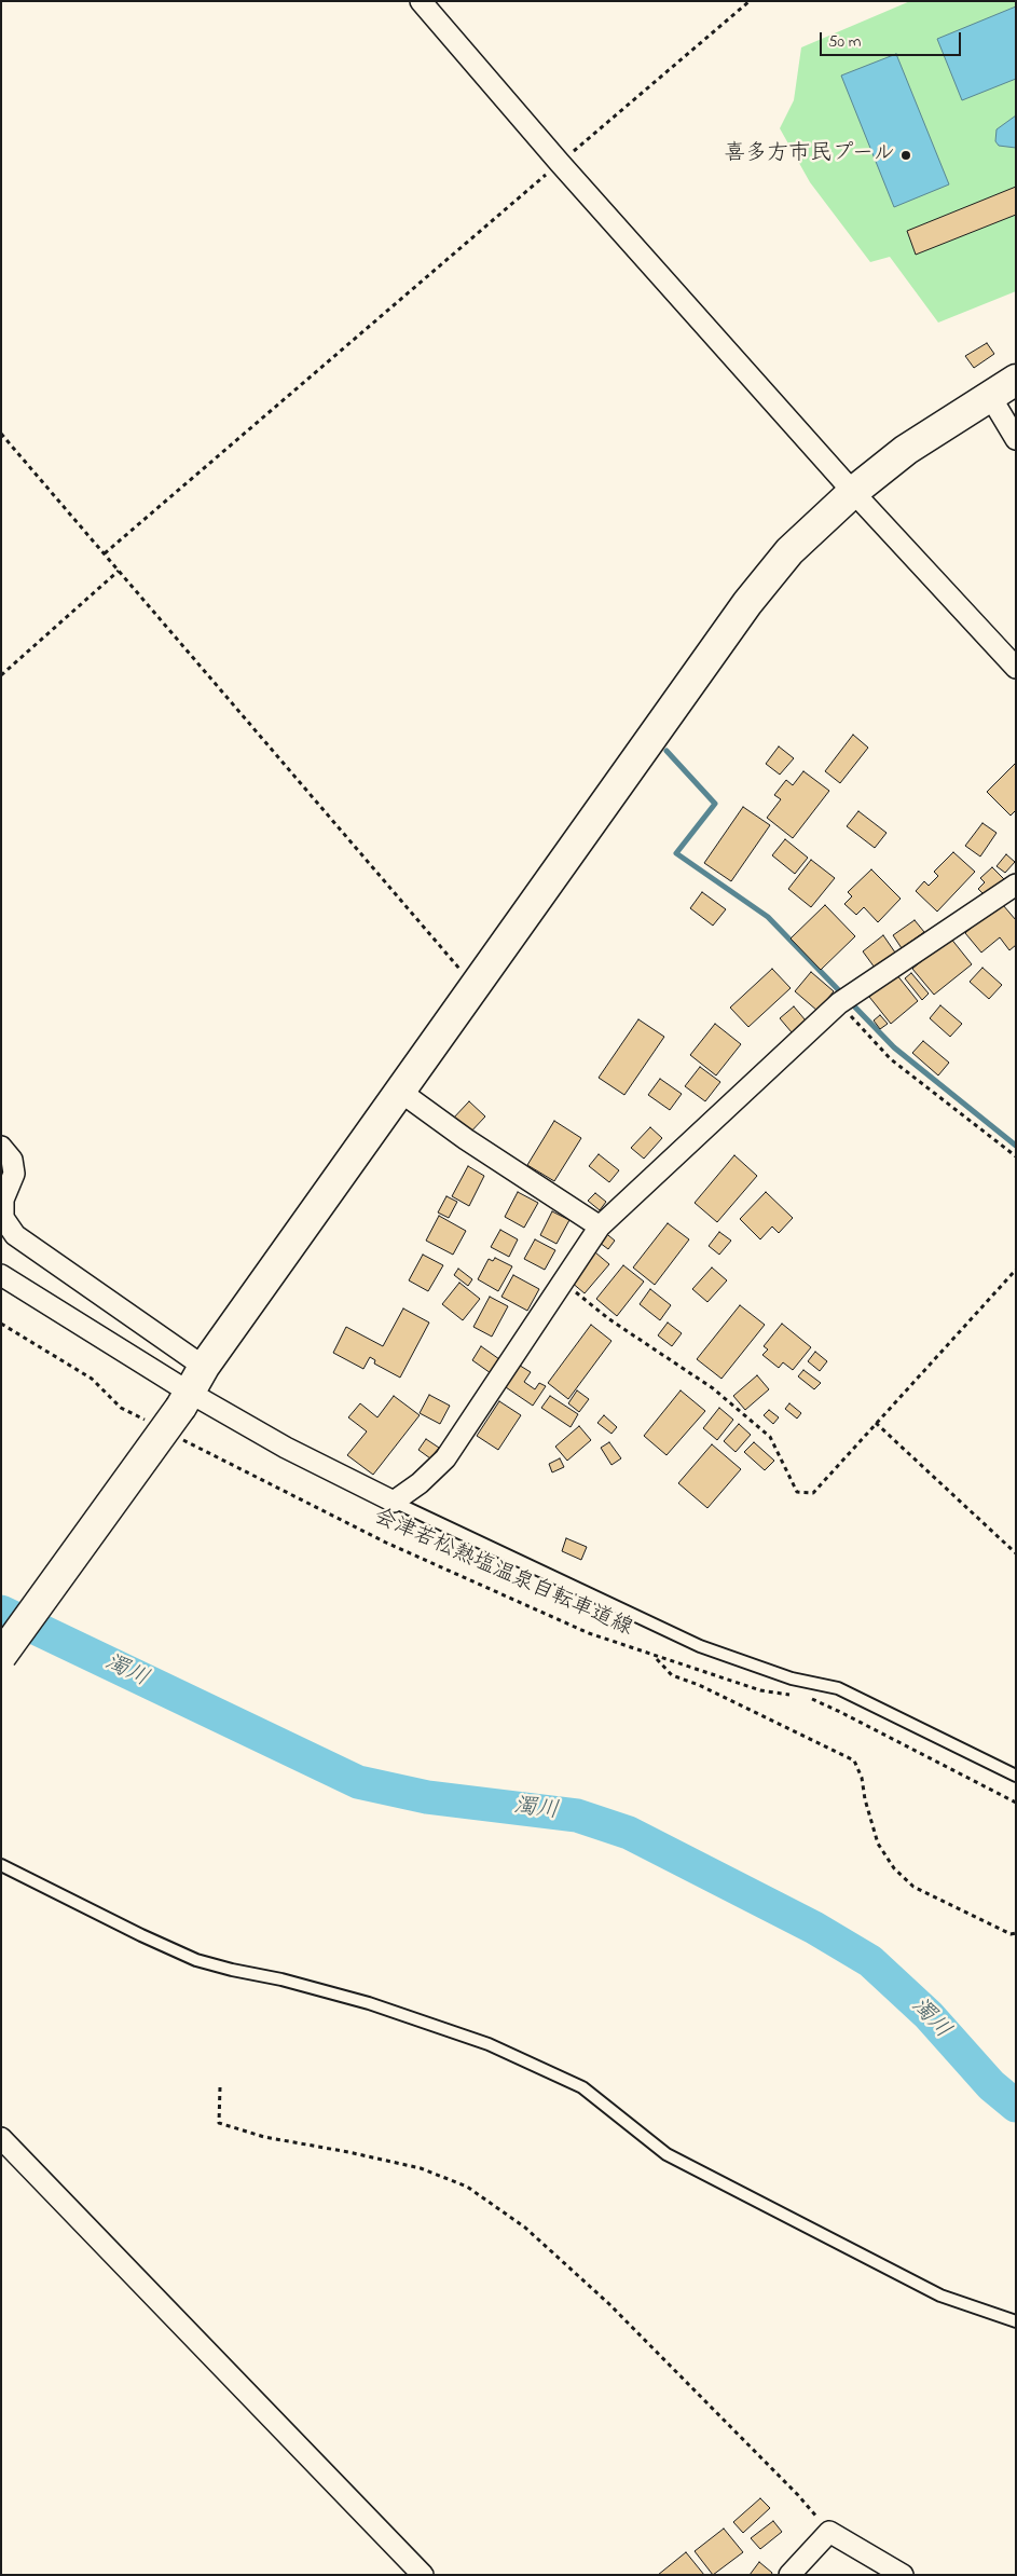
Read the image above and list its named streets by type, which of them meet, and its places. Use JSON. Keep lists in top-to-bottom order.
{
  "streets": {
    "path": ["会津若松熱塩温泉自転車道線"]
  },
  "water": ["濁川"],
  "places": ["喜多方市民プール"],
  "scale_bar": "50 m"
}
